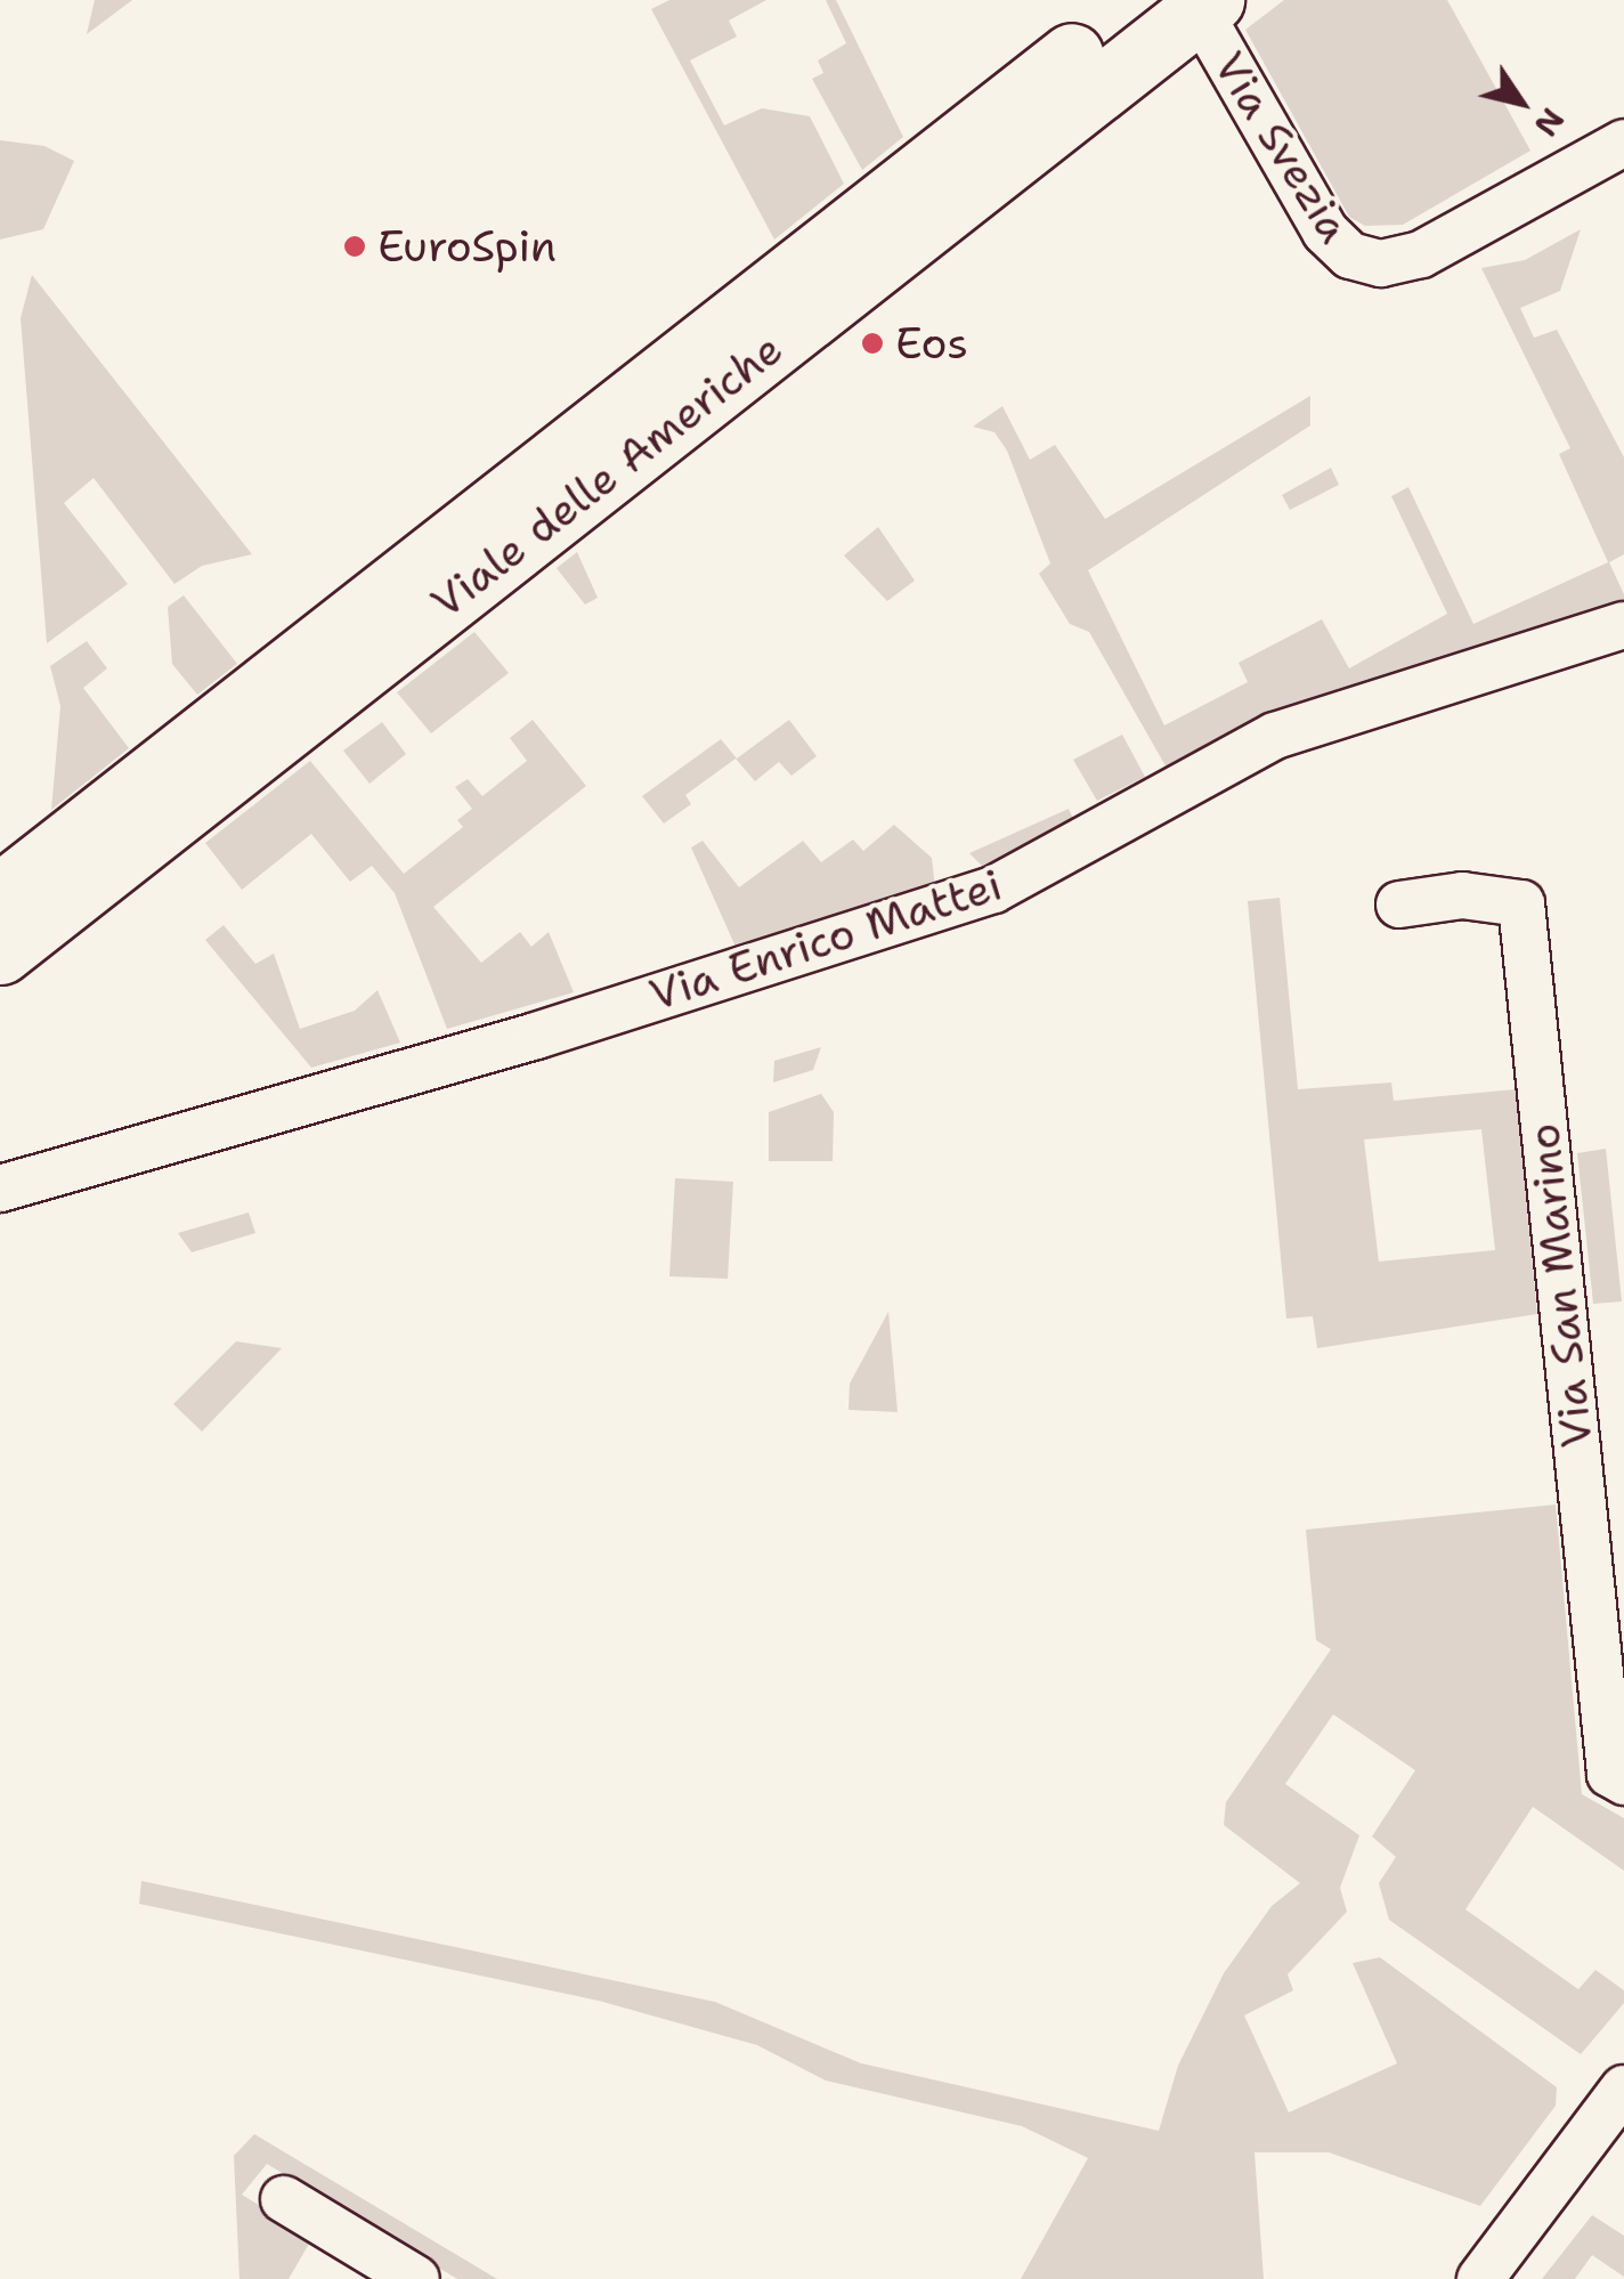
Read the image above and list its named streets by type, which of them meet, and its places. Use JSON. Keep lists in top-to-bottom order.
{
  "streets": {
    "main road": ["Viale delle Americhe"],
    "street": ["Via Svezia", "Via Enrico Mattei", "Via San Marino"]
  },
  "crossings": [
    ["Via Svezia", "Viale delle Americhe"]
  ],
  "places": ["EuroSpin", "Eos"],
  "north": "bottom right"
}
